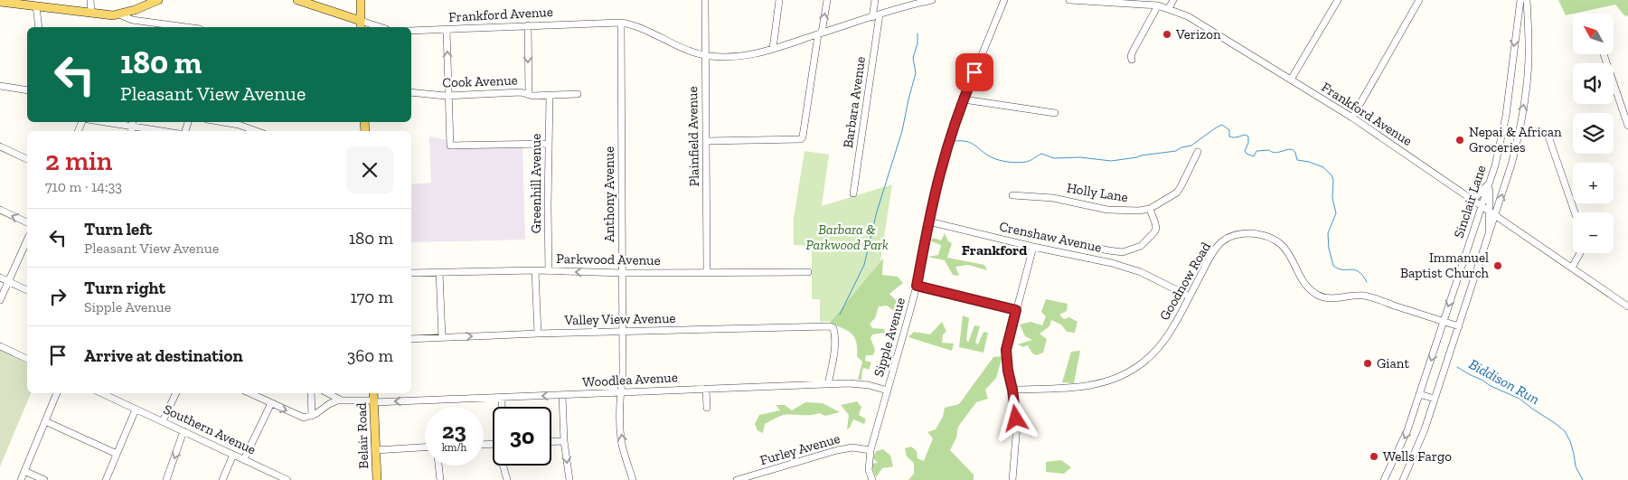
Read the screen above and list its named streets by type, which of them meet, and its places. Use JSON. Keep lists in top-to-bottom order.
{
  "streets": {
    "main road": ["Belair Road"],
    "street": [
      "Frankford Avenue",
      "Cook Avenue",
      "Barbara Avenue",
      "Plainfield Avenue",
      "Greenhill Avenue",
      "Holly Lane",
      "Anthony Avenue",
      "Sinclair Lane",
      "Crenshaw Avenue",
      "Parkwood Avenue",
      "Goodnow Road",
      "Valley View Avenue",
      "Sipple Avenue",
      "Woodlea Avenue",
      "Southern Avenue",
      "Furley Avenue"
    ]
  },
  "crossings": [
    ["Frankford Avenue", "Barbara Avenue"],
    ["Frankford Avenue", "Plainfield Avenue"],
    ["Frankford Avenue", "Anthony Avenue"],
    ["Frankford Avenue", "Sinclair Lane"],
    ["Cook Avenue", "Greenhill Avenue"],
    ["Plainfield Avenue", "Parkwood Avenue"],
    ["Greenhill Avenue", "Parkwood Avenue"],
    ["Anthony Avenue", "Parkwood Avenue"],
    ["Anthony Avenue", "Valley View Avenue"],
    ["Anthony Avenue", "Woodlea Avenue"],
    ["Sinclair Lane", "Goodnow Road"],
    ["Crenshaw Avenue", "Goodnow Road"],
    ["Crenshaw Avenue", "Sipple Avenue"],
    ["Valley View Avenue", "Woodlea Avenue"],
    ["Sipple Avenue", "Woodlea Avenue"],
    ["Sipple Avenue", "Furley Avenue"],
    ["Woodlea Avenue", "Belair Road"]
  ],
  "districts": ["Frankford"],
  "water": ["Biddison Run"],
  "parks": ["Barbara & Parkwood Park"],
  "places": [
    "Verizon",
    "Nepai & African Groceries",
    "Immanuel Baptist Church",
    "Giant",
    "Wells Fargo"
  ],
  "north": "top left",
  "page": {
    "map_buttons": ["+", "−"],
    "turn": ["180 m", "Pleasant View Avenue"],
    "heading": ["2 min", "710 m · 14:33"],
    "list": [
      {
        "name": "Turn left",
        "note": "Pleasant View Avenue",
        "value": "180 m"
      },
      {
        "name": "Turn right",
        "note": "Sipple Avenue",
        "value": "170 m"
      },
      {
        "name": "Arrive at destination",
        "value": "360 m"
      }
    ],
    "speed": "23 km/h",
    "limit": "30"
  }
}
